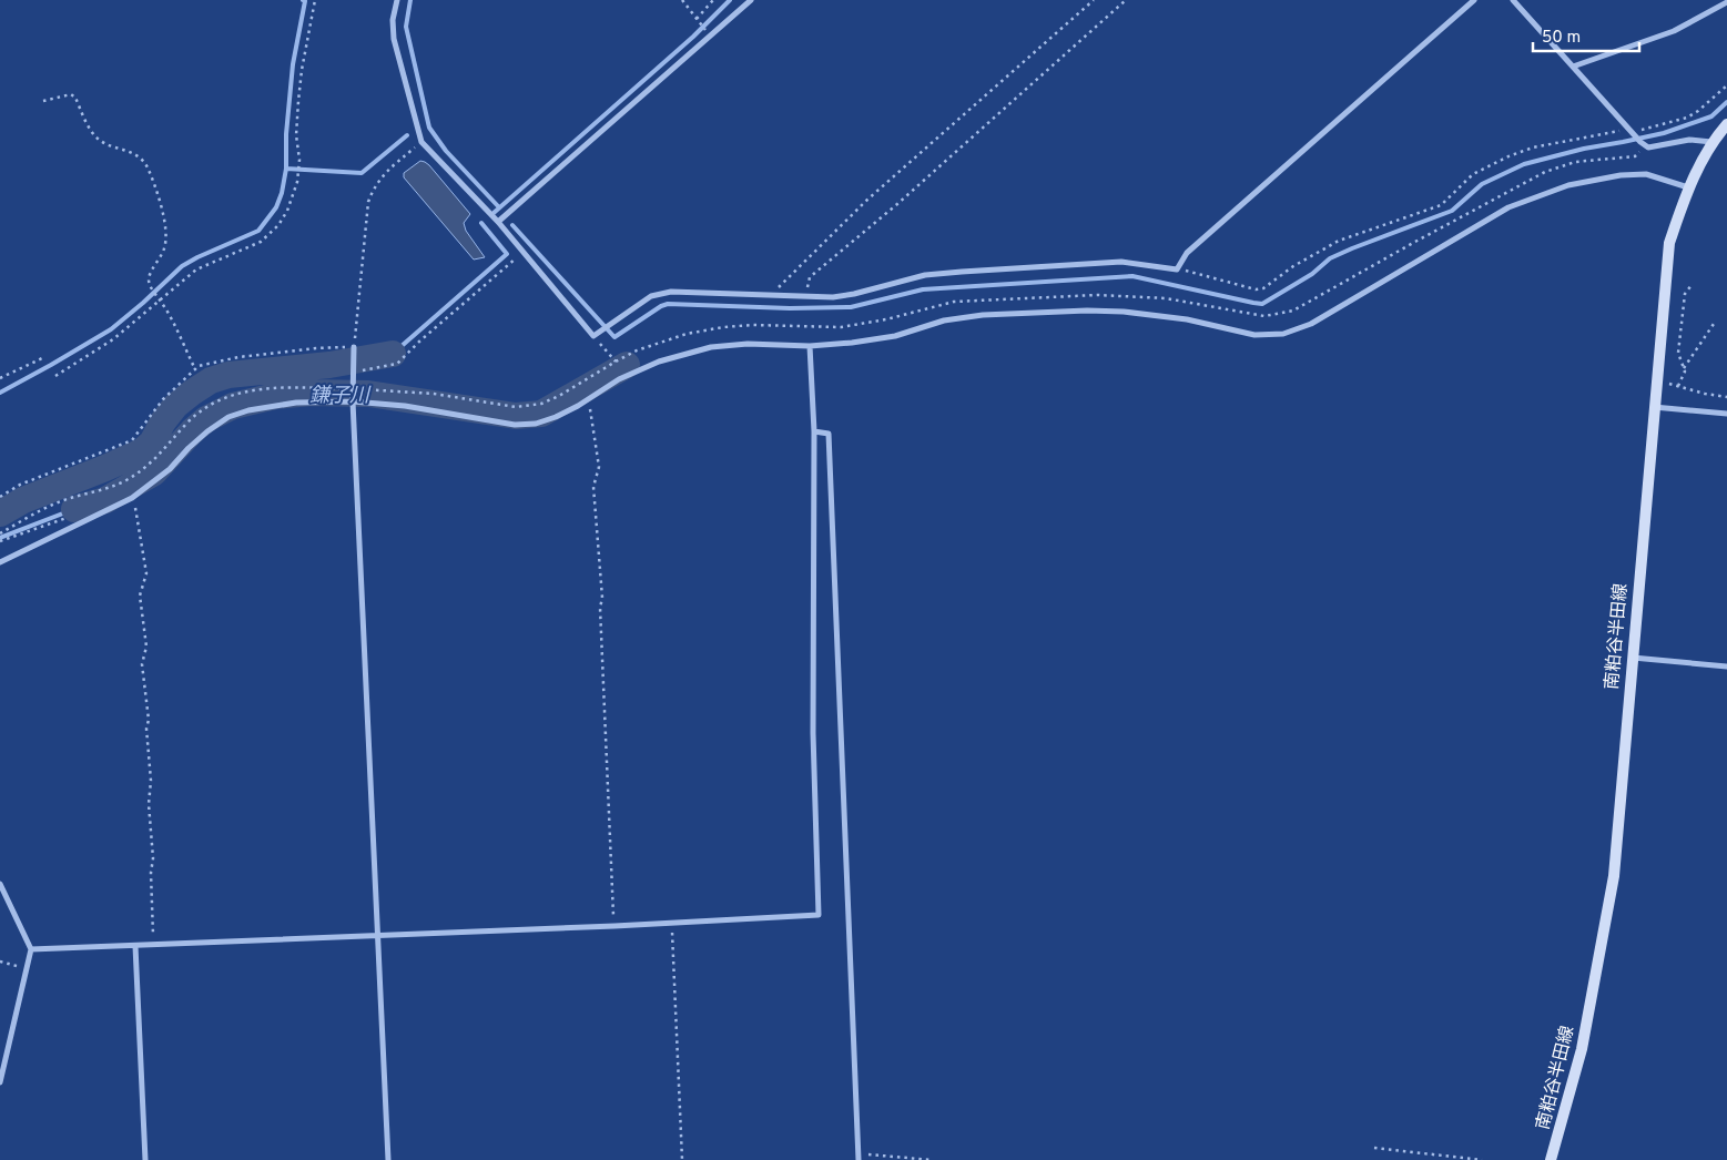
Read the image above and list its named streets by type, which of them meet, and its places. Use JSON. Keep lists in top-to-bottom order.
{
  "streets": {
    "main road": ["南粕谷半田線"]
  },
  "water": ["鎌子川"],
  "scale_bar": "50 m"
}
